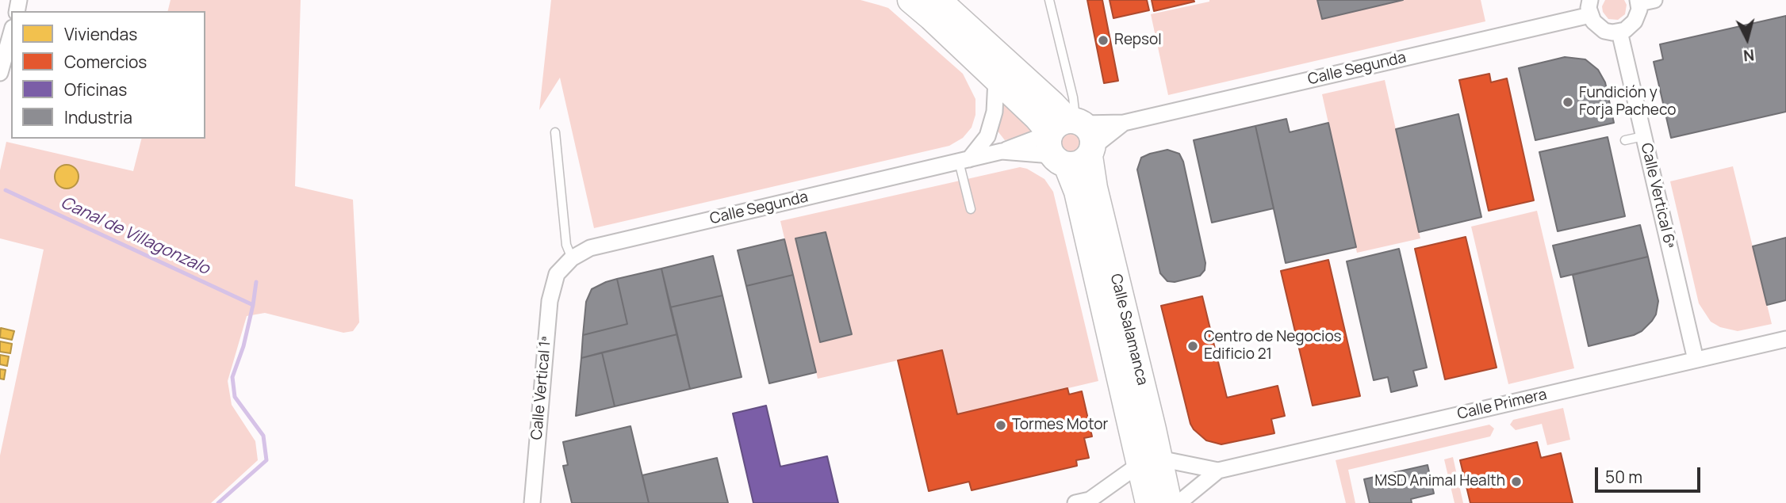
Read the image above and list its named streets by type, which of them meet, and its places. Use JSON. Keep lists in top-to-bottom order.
{
  "streets": {
    "main road": ["Calle Salamanca"],
    "street": [
      "Calle Segunda",
      "Calle Vertical 6ª",
      "Calle Vertical 1ª",
      "Calle Primera"
    ]
  },
  "crossings": [
    ["Calle Segunda", "Calle Salamanca"],
    ["Calle Segunda", "Calle Vertical 1ª"],
    ["Calle Vertical 6ª", "Calle Primera"],
    ["Calle Salamanca", "Calle Primera"]
  ],
  "water": ["Canal de Villagonzalo"],
  "places": [
    "Repsol",
    "Fundición y Forja Pacheco",
    "Centro de Negocios Edificio 21",
    "Tormes Motor",
    "MSD Animal Health"
  ],
  "legend": [
    "Viviendas",
    "Comercios",
    "Oficinas",
    "Industria"
  ],
  "scale_bar": "50 m",
  "north": "bottom"
}
